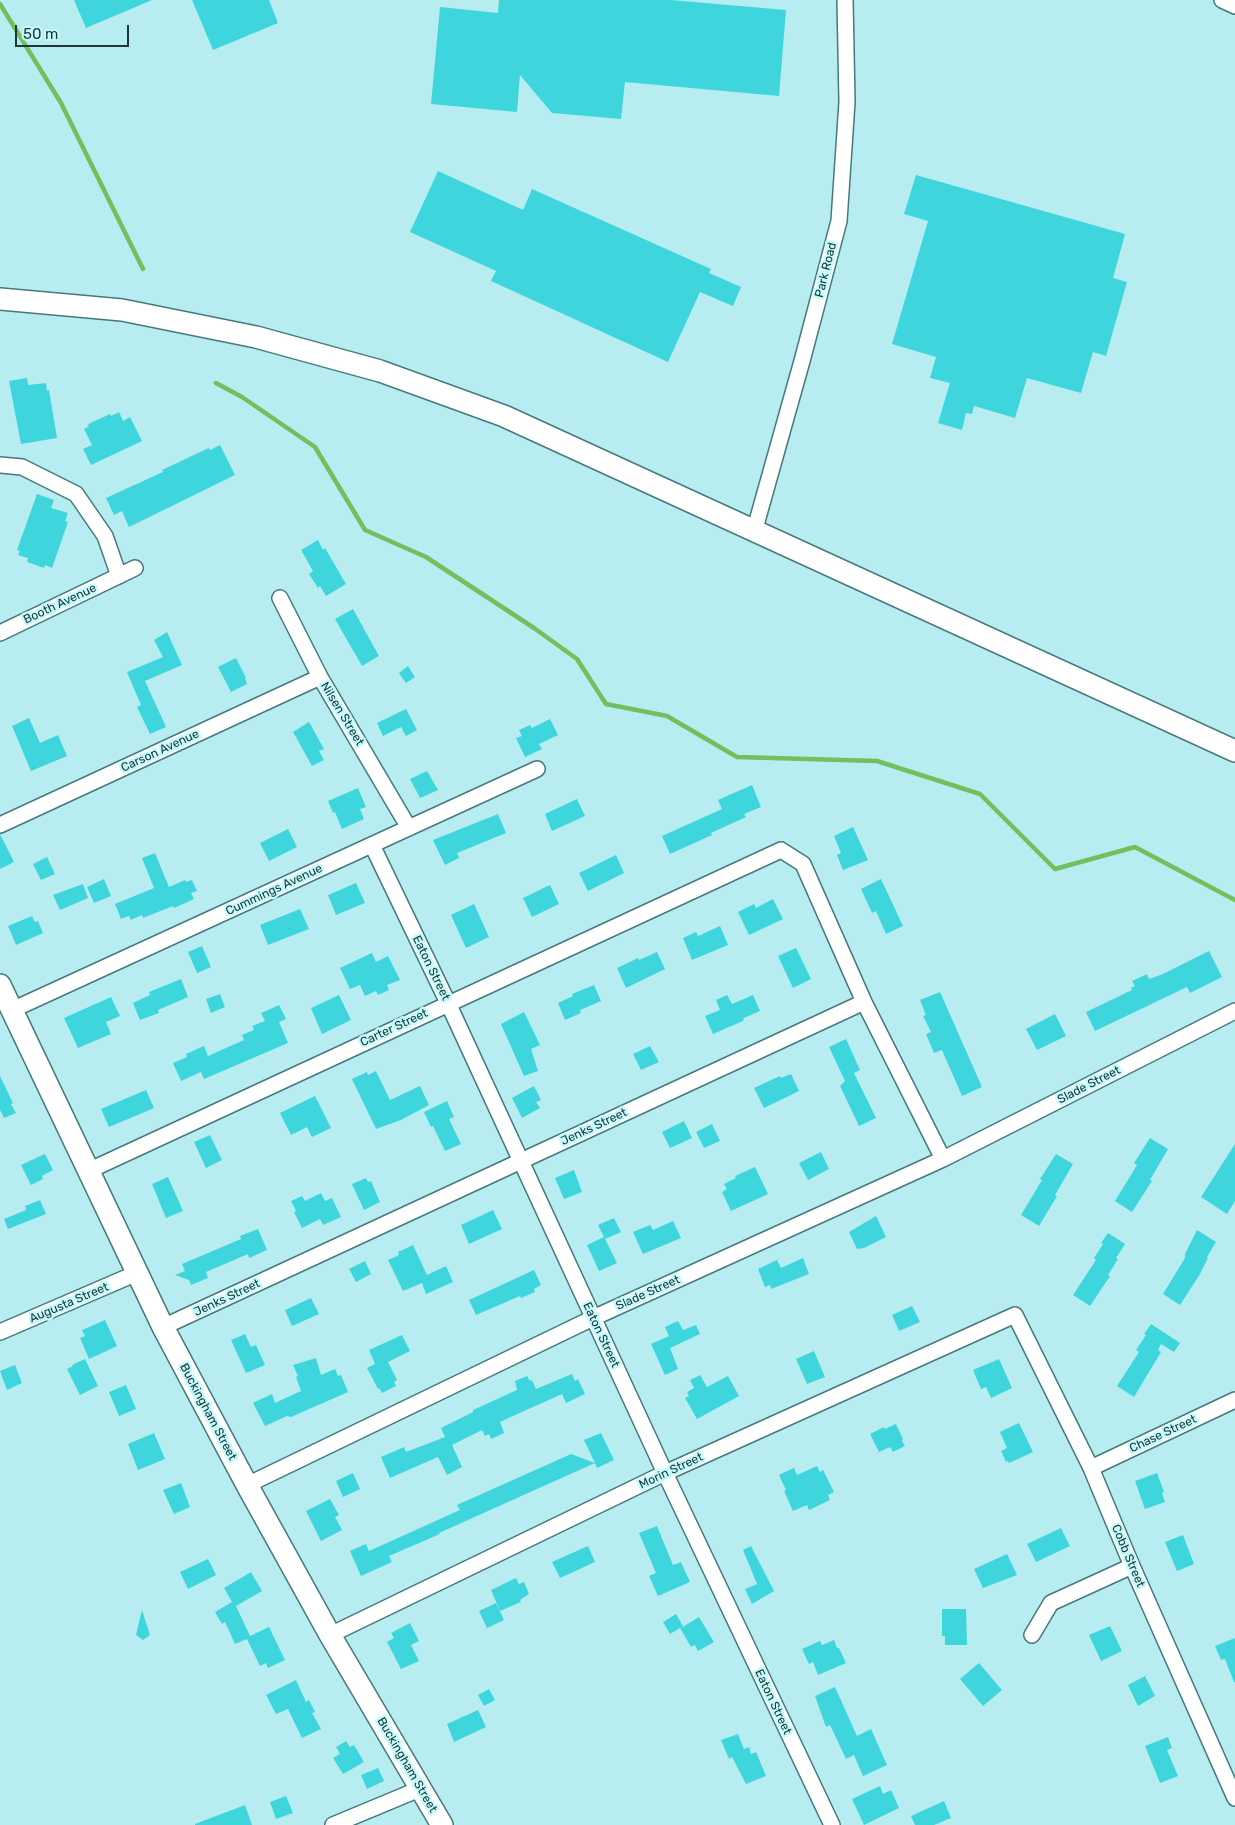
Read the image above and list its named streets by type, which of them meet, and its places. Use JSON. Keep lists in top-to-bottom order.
{
  "streets": {
    "main road": ["Buckingham Street"],
    "street": [
      "Park Road",
      "Booth Avenue",
      "Nilsen Street",
      "Carson Avenue",
      "Cummings Avenue",
      "Eaton Street",
      "Carter Street",
      "Slade Street",
      "Jenks Street",
      "Augusta Street",
      "Chase Street",
      "Morin Street",
      "Cobb Street"
    ]
  },
  "crossings": [
    ["Nilsen Street", "Carson Avenue"],
    ["Nilsen Street", "Cummings Avenue"],
    ["Cummings Avenue", "Eaton Street"],
    ["Cummings Avenue", "Buckingham Street"],
    ["Eaton Street", "Carter Street"],
    ["Eaton Street", "Slade Street"],
    ["Eaton Street", "Jenks Street"],
    ["Eaton Street", "Morin Street"],
    ["Carter Street", "Jenks Street"],
    ["Carter Street", "Buckingham Street"],
    ["Slade Street", "Buckingham Street"],
    ["Jenks Street", "Buckingham Street"],
    ["Augusta Street", "Buckingham Street"],
    ["Buckingham Street", "Morin Street"],
    ["Chase Street", "Cobb Street"],
    ["Morin Street", "Cobb Street"]
  ],
  "scale_bar": "50 m"
}
